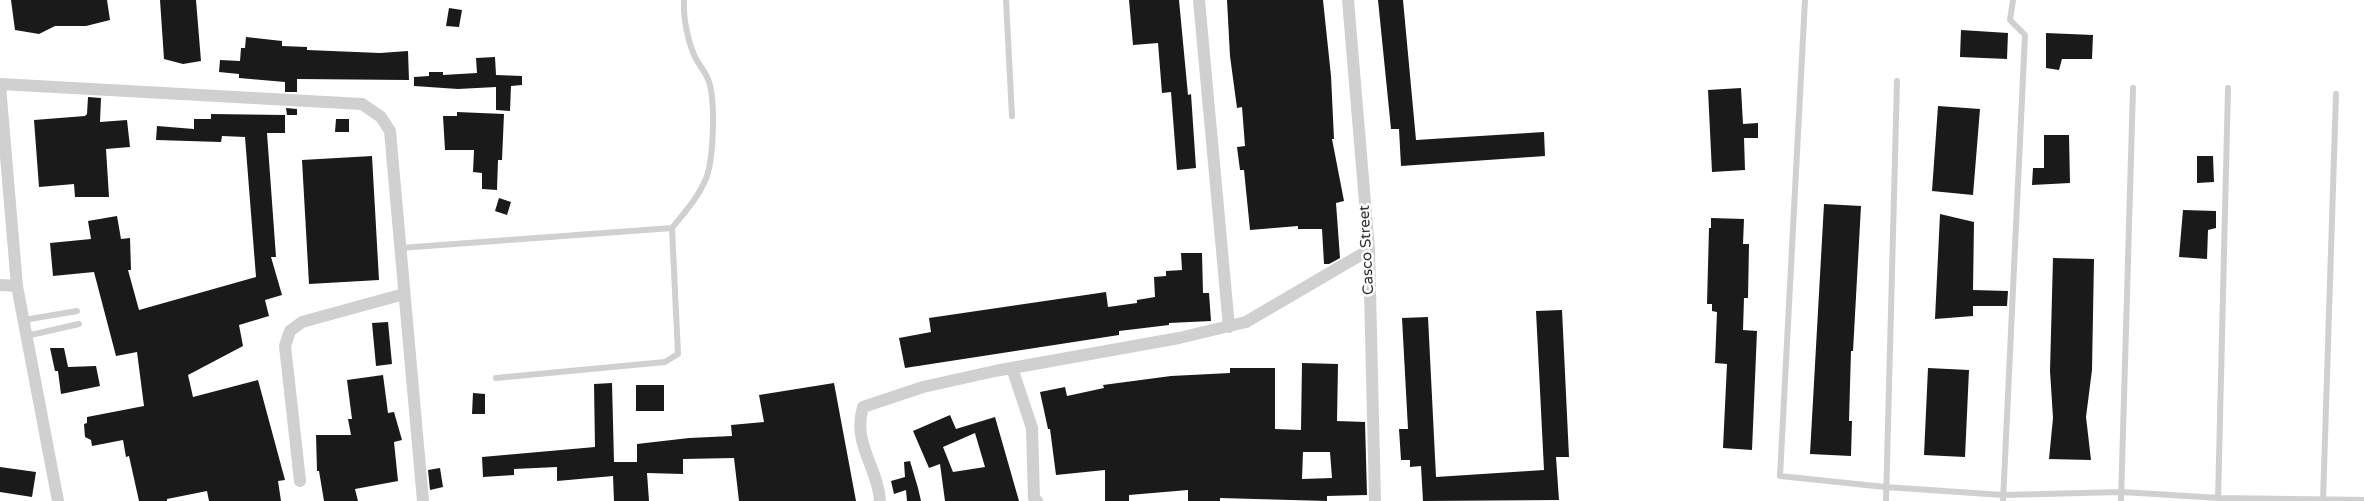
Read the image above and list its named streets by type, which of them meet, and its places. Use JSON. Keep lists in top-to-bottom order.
{
  "streets": {
    "street": ["Casco Street"]
  }
}
